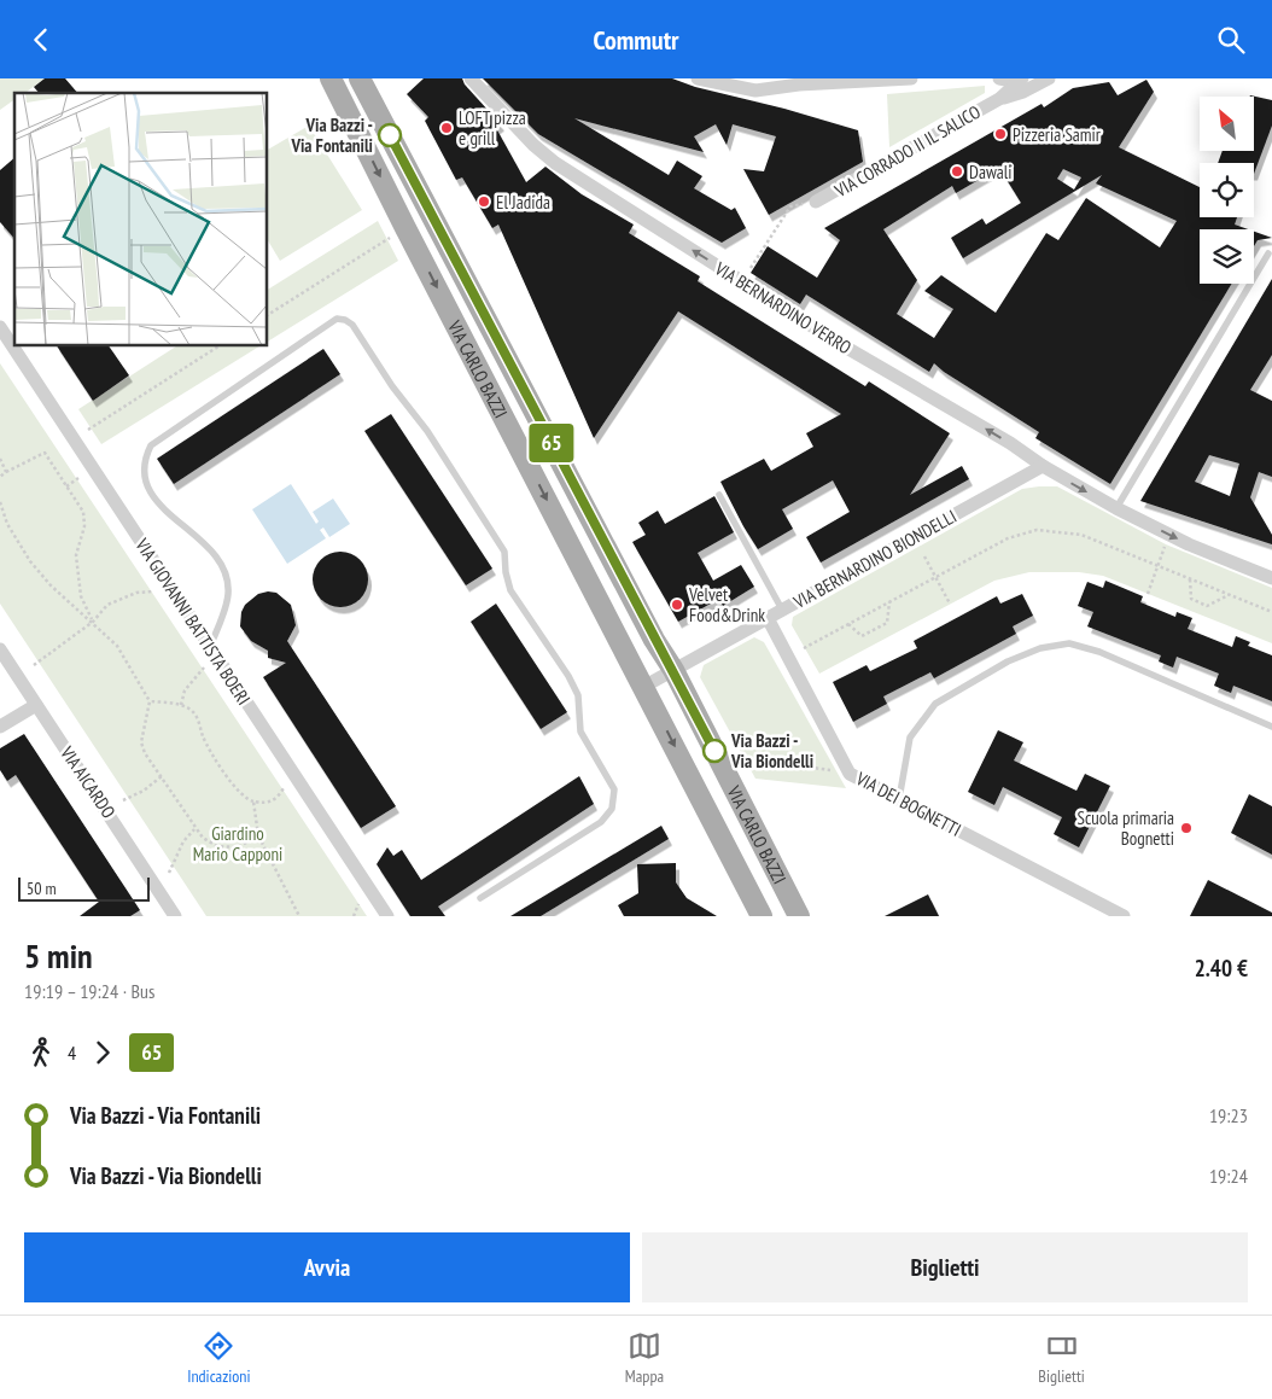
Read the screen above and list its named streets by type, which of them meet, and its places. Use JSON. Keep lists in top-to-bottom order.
{
  "streets": {
    "main road": ["VIA CARLO BAZZI"],
    "street": [
      "VIA CORRADO II IL SALICO",
      "VIA BERNARDINO VERRO",
      "VIA BERNARDINO BIONDELLI",
      "VIA GIOVANNI BATTISTA BOERI",
      "VIA AICARDO",
      "VIA DEI BOGNETTI"
    ]
  },
  "crossings": [
    ["VIA BERNARDINO VERRO", "VIA BERNARDINO BIONDELLI"],
    ["VIA CARLO BAZZI", "VIA BERNARDINO BIONDELLI"],
    ["VIA BERNARDINO BIONDELLI", "VIA DEI BOGNETTI"]
  ],
  "parks": ["Giardino Mario Capponi"],
  "places": [
    "LOFT pizza e grill",
    "Pizzeria Samir",
    "Via Bazzi - Via Fontanili",
    "Dawali",
    "El Jadida",
    "Velvet Food&Drink",
    "Via Bazzi - Via Biondelli",
    "Scuola primaria Bognetti"
  ],
  "lines": ["bus line 65"],
  "scale_bar": "50 m",
  "north": "top left",
  "page": {
    "header": "Commutr",
    "on_map": "65",
    "scale": "50 m",
    "heading": ["5 min", "19:19 – 19:24 · Bus", "2.40 €"],
    "legs": ["4", "65"],
    "list": [
      {
        "name": "Via Bazzi - Via Fontanili",
        "value": "19:23"
      },
      {
        "name": "Via Bazzi - Via Biondelli",
        "value": "19:24"
      }
    ],
    "buttons": ["Avvia", "Biglietti"],
    "tabs": ["Indicazioni", "Mappa", "Biglietti"]
  }
}
